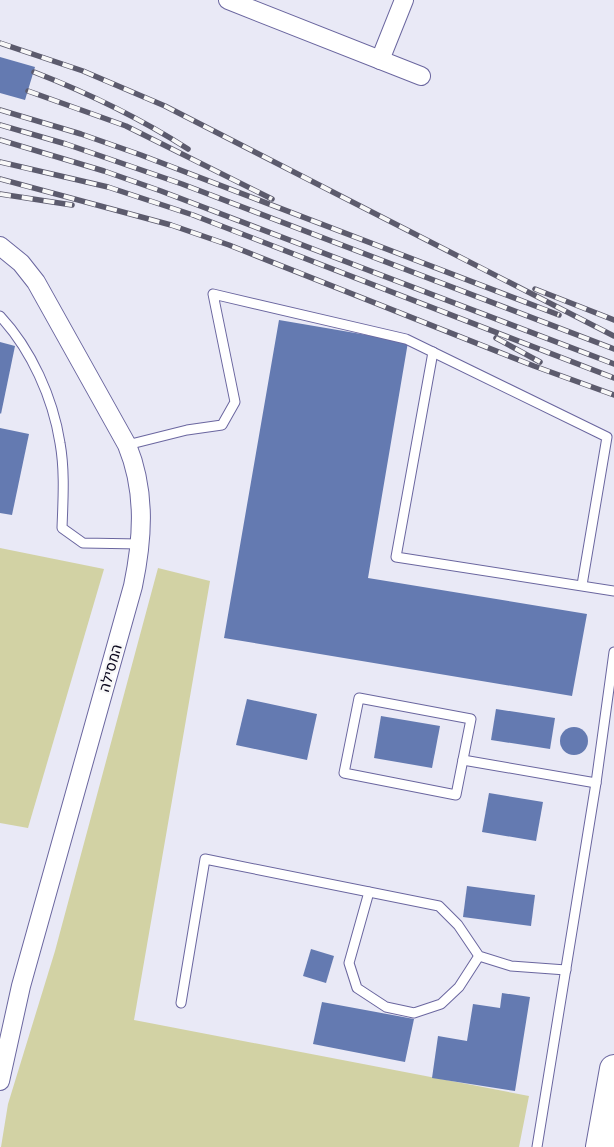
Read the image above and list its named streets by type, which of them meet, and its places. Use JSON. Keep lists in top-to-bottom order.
{
  "streets": {
    "street": ["המסילה"]
  }
}
